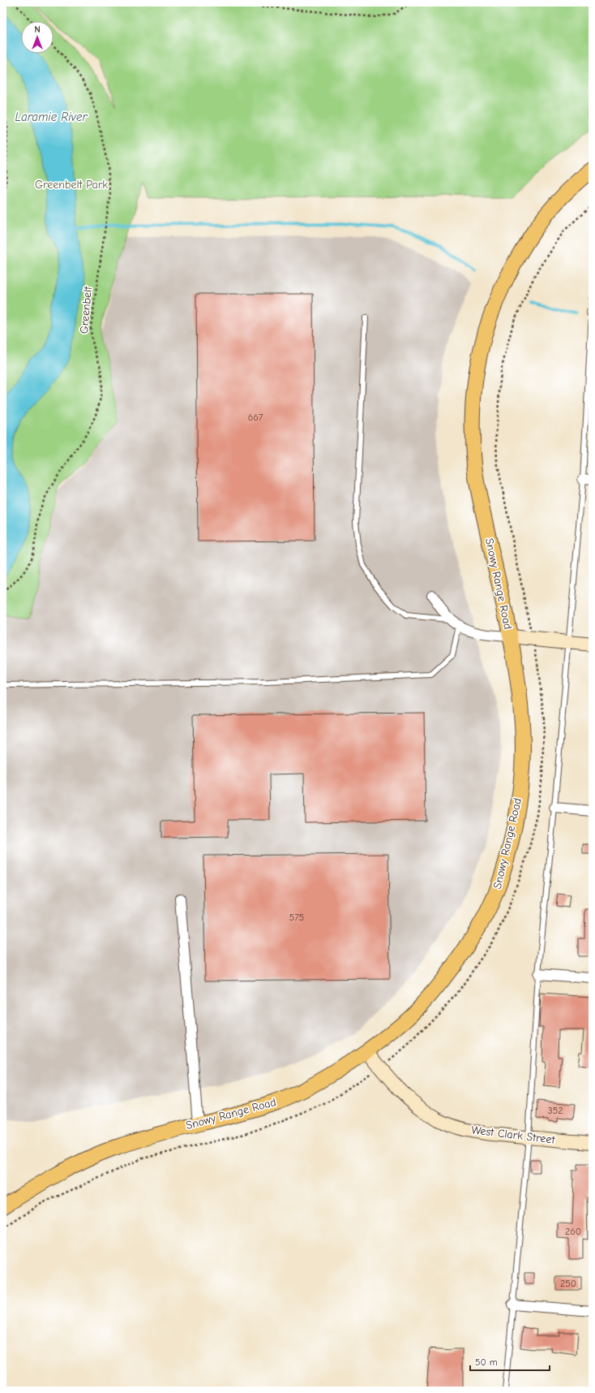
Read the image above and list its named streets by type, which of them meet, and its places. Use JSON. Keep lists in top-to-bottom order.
{
  "streets": {
    "main road": ["Snowy Range Road"],
    "street": ["West Clark Street"],
    "path": ["Greenbelt"]
  },
  "crossings": [
    ["Snowy Range Road", "West Clark Street"]
  ],
  "water": ["Laramie River"],
  "parks": ["Greenbelt Park"],
  "house_numbers": [
    "667",
    "575",
    "352",
    "260",
    "250"
  ],
  "scale_bar": "50 m",
  "north": "top"
}
